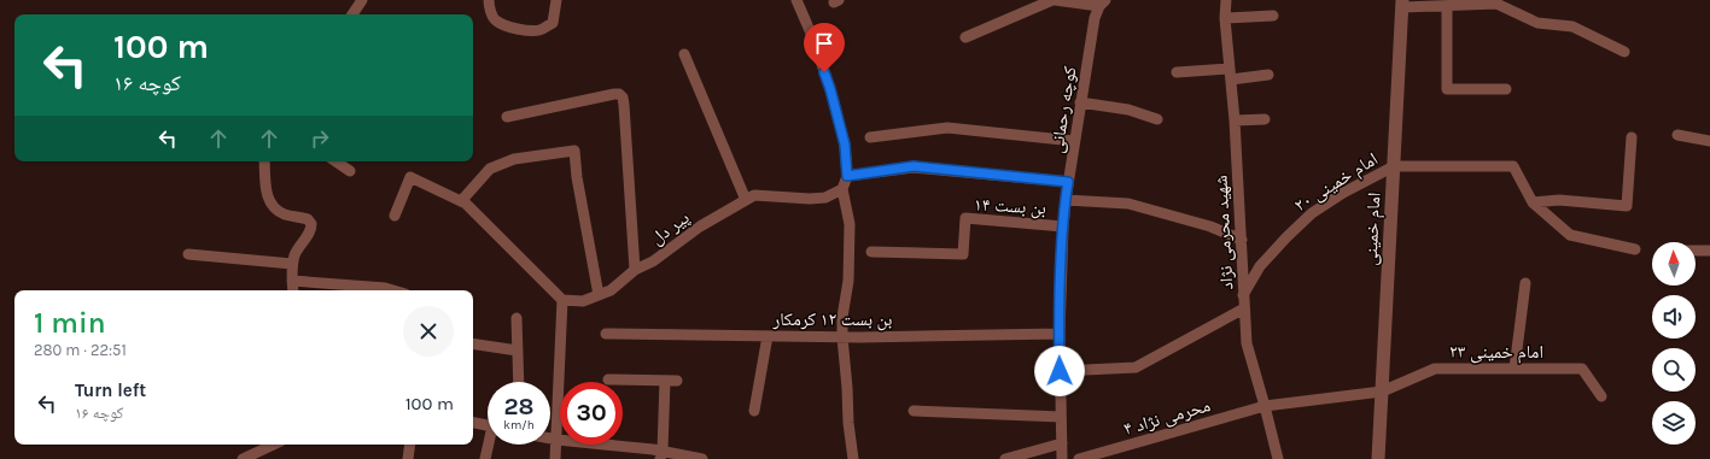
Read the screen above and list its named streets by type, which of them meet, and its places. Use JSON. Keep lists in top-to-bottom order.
{
  "streets": {
    "street": [
      "کوچه رحمانی",
      "امام خمینی ۲۰",
      "بن بست ۱۴",
      "پیر دل",
      "امام خمینی",
      "شهید محرمی نژاد",
      "بن بست ۱۲ کرمکار",
      "امام خمینی ۲۳",
      "محرمی نژاد ۴"
    ]
  },
  "crossings": [
    ["کوچه رحمانی", "بن بست ۱۴"],
    ["کوچه رحمانی", "بن بست ۱۲ کرمکار"],
    ["امام خمینی ۲۰", "امام خمینی"],
    ["امام خمینی ۲۰", "شهید محرمی نژاد"],
    ["امام خمینی", "امام خمینی ۲۳"],
    ["شهید محرمی نژاد", "امام خمینی ۲۳"],
    ["شهید محرمی نژاد", "محرمی نژاد ۴"],
    ["امام خمینی ۲۳", "محرمی نژاد ۴"]
  ],
  "north": "top",
  "page": {
    "turn": ["100 m", "کوچه ۱۶"],
    "heading": ["1 min", "280 m · 22:51"],
    "list": [
      {
        "name": "Turn left",
        "note": "کوچه ۱۶",
        "value": "100 m"
      }
    ],
    "speed": "28 km/h",
    "limit": "30"
  }
}
